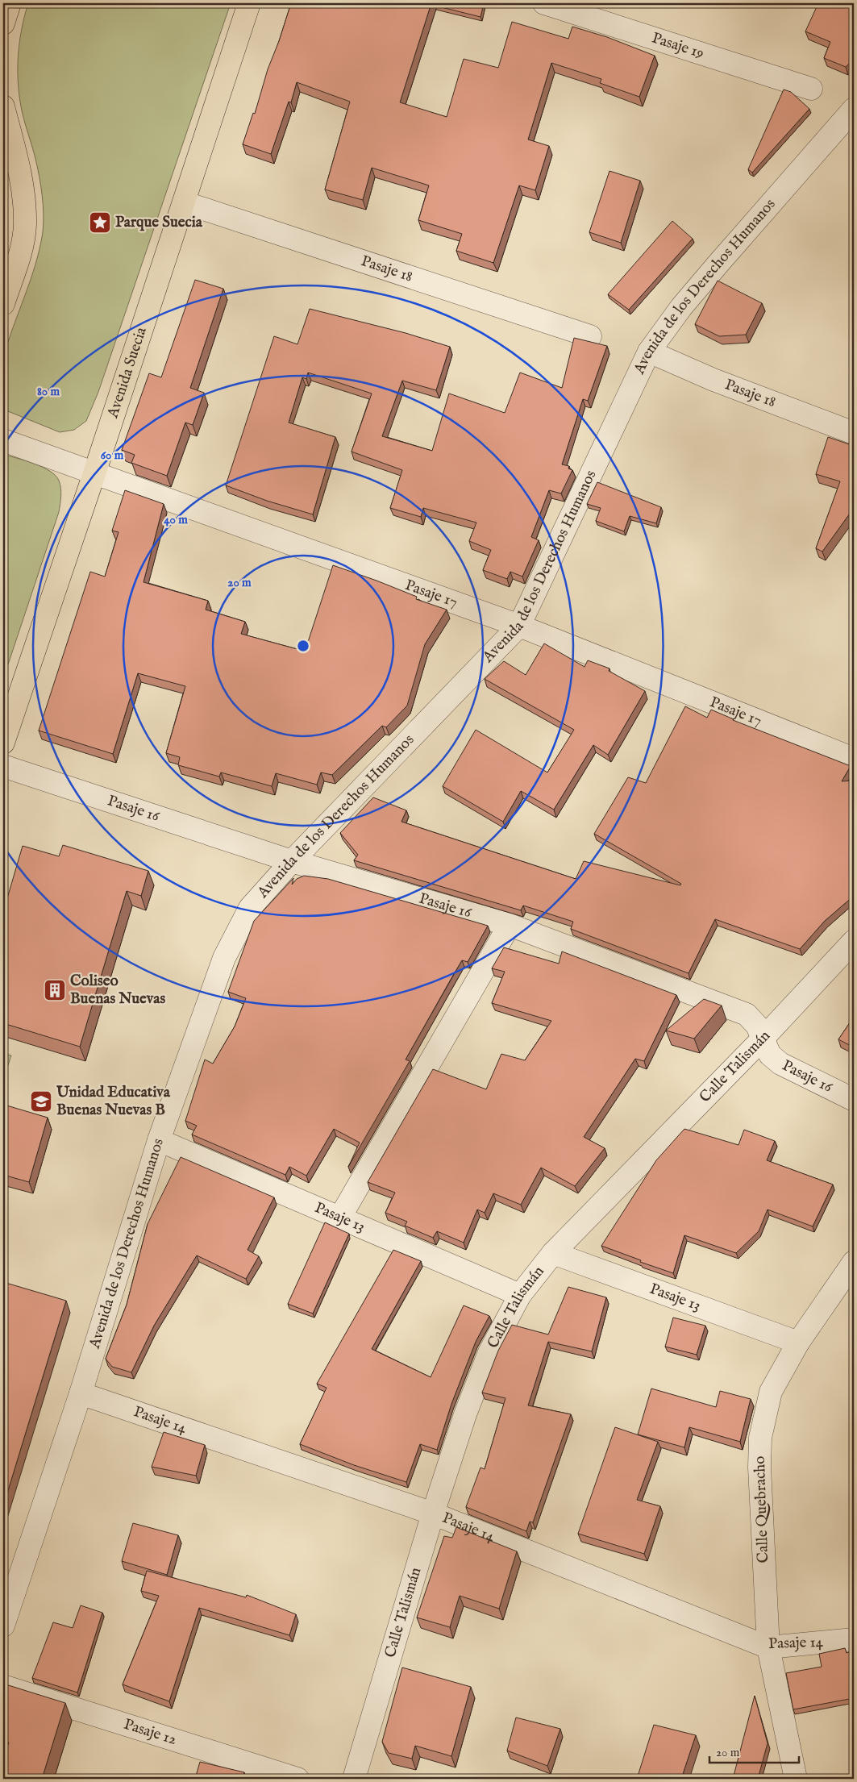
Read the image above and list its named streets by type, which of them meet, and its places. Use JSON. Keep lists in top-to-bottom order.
{
  "streets": {
    "main road": ["Avenida Suecia"],
    "street": [
      "Pasaje 19",
      "Pasaje 18",
      "Avenida de los Derechos Humanos",
      "Pasaje 17",
      "Pasaje 16",
      "Calle Talismán",
      "Pasaje 13",
      "Pasaje 14",
      "Calle Quebracho",
      "Pasaje 12"
    ]
  },
  "crossings": [
    ["Pasaje 18", "Avenida de los Derechos Humanos"],
    ["Pasaje 18", "Avenida Suecia"],
    ["Avenida de los Derechos Humanos", "Pasaje 17"],
    ["Avenida de los Derechos Humanos", "Pasaje 16"],
    ["Avenida de los Derechos Humanos", "Pasaje 13"],
    ["Avenida de los Derechos Humanos", "Pasaje 14"],
    ["Avenida Suecia", "Pasaje 17"],
    ["Pasaje 16", "Calle Talismán"],
    ["Calle Talismán", "Pasaje 13"],
    ["Calle Talismán", "Pasaje 14"],
    ["Pasaje 13", "Calle Quebracho"],
    ["Pasaje 14", "Calle Quebracho"]
  ],
  "places": {
    "place": ["Parque Suecia"],
    "building": ["Coliseo Buenas Nuevas"],
    "school or university": ["Unidad Educativa Buenas Nuevas B"]
  },
  "scale_bar": "20 m",
  "rings": [
    "80 m",
    "60 m",
    "40 m",
    "20 m"
  ]
}
